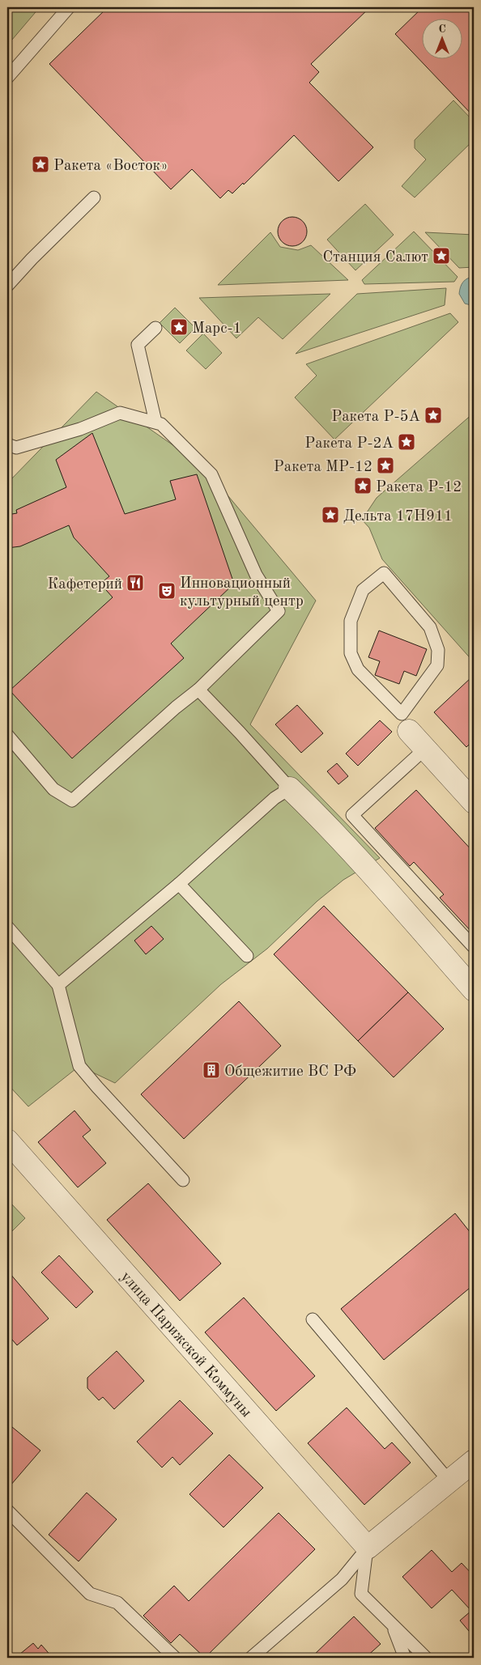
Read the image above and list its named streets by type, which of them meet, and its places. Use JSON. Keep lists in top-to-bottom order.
{
  "streets": {
    "street": ["улица Парижской Коммуны"]
  },
  "places": {
    "place": [
      "Ракета «Восток»",
      "Станция Салют",
      "Марс-1",
      "Ракета Р-5А",
      "Ракета Р-2А",
      "Ракета МР-12",
      "Ракета Р-12",
      "Дельта 17Н911"
    ],
    "restaurant": ["Кафетерий"],
    "theatre": ["Инновационный культурный центр"],
    "building": ["Общежитие ВС РФ"]
  },
  "north": "top"
}
